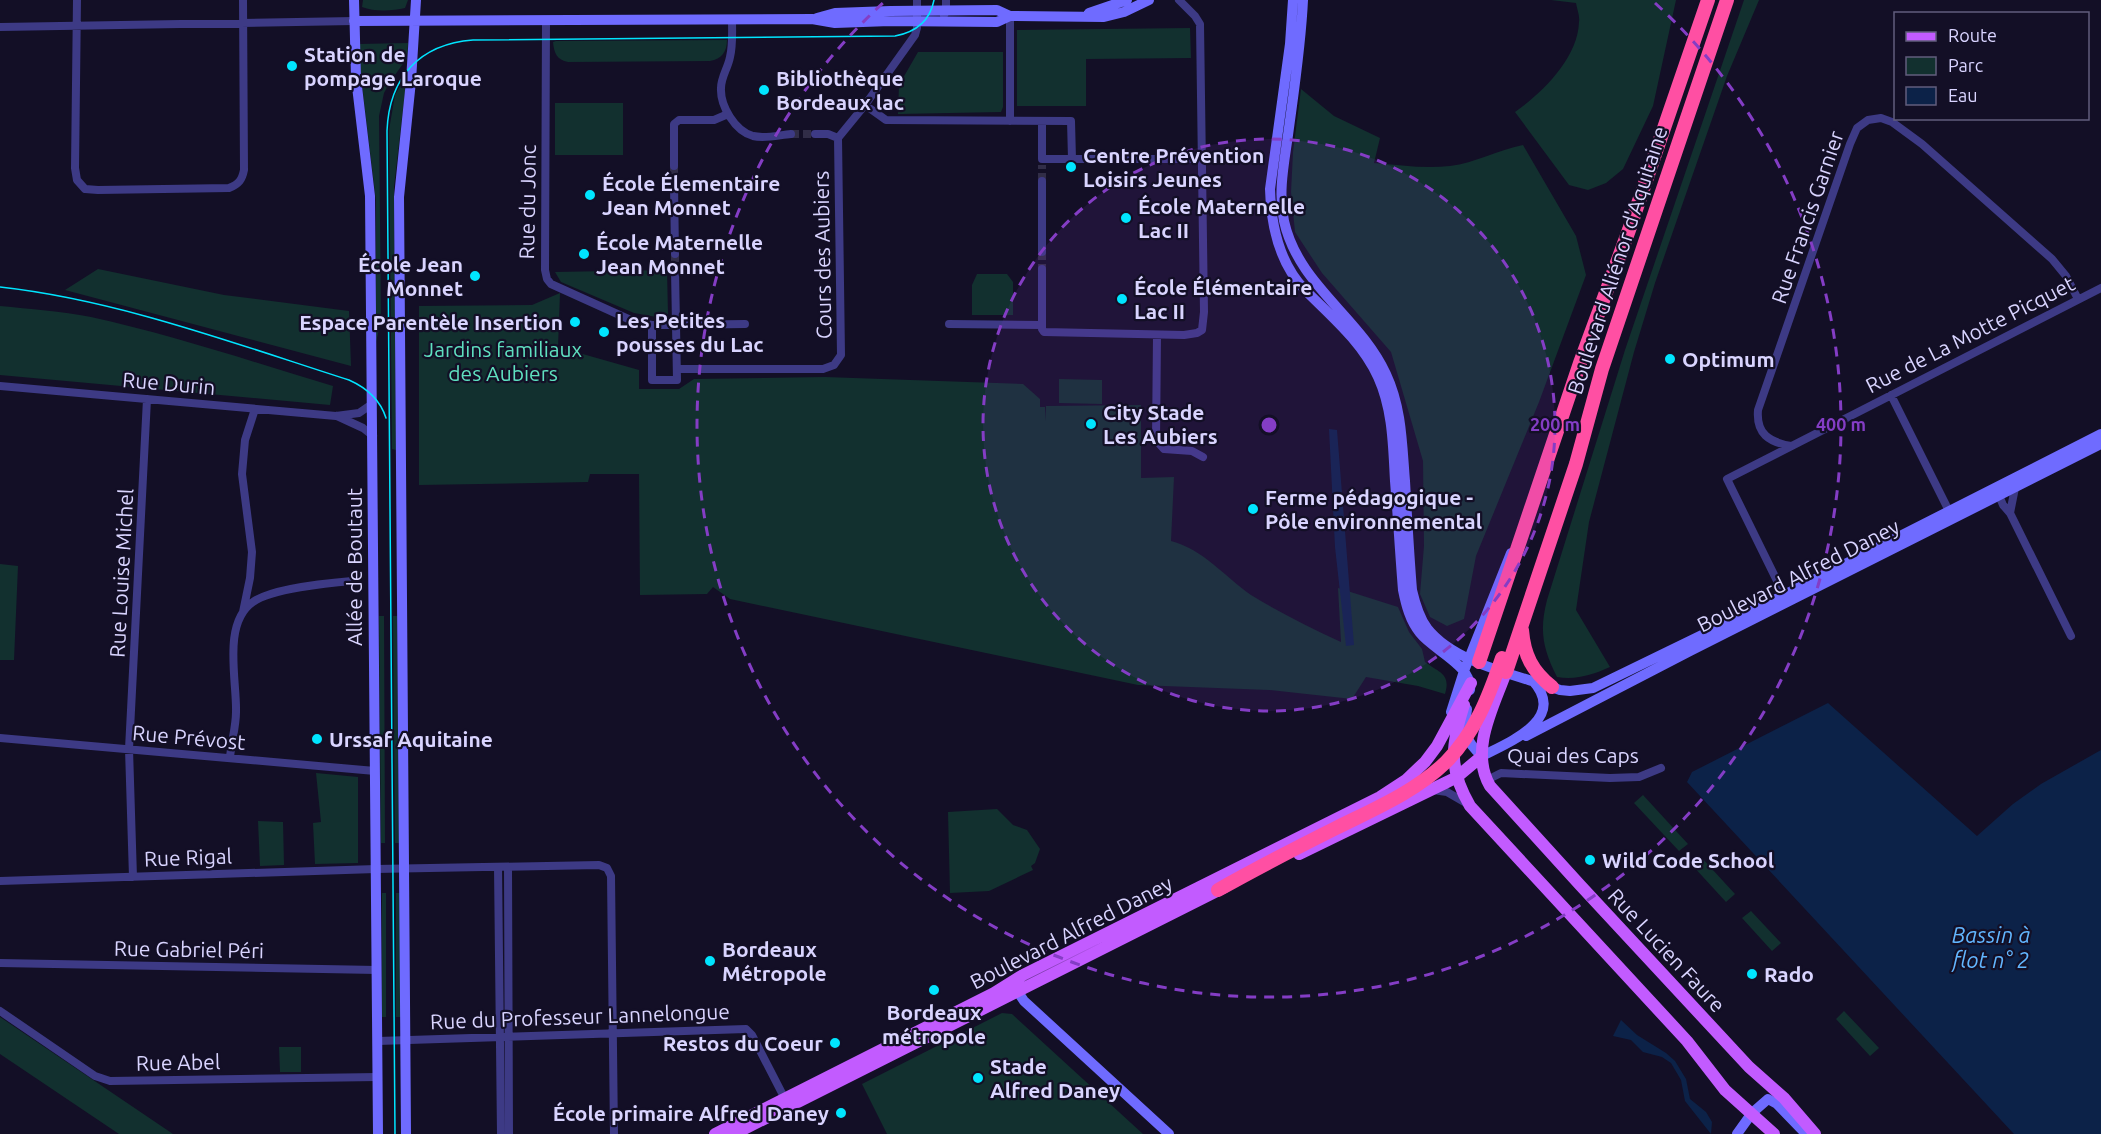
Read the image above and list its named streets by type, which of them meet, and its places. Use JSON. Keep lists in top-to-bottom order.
{
  "streets": {
    "highway": ["Boulevard Aliénor d'Aquitaine"],
    "main road": ["Allée de Boutaut", "Boulevard Alfred Daney", "Rue Lucien Faure"],
    "street": [
      "Rue du Jonc",
      "Rue Francis Garnier",
      "Cours des Aubiers",
      "Rue de La Motte Picquet",
      "Rue Durin",
      "Rue Louise Michel",
      "Rue Prévost",
      "Quai des Caps",
      "Rue Rigal",
      "Rue Gabriel Péri",
      "Rue du Professeur Lannelongue",
      "Rue Abel"
    ]
  },
  "crossings": [
    ["Rue Francis Garnier", "Rue de La Motte Picquet"],
    ["Boulevard Aliénor d'Aquitaine", "Boulevard Alfred Daney"],
    ["Rue de La Motte Picquet", "Boulevard Alfred Daney"],
    ["Rue Durin", "Allée de Boutaut"],
    ["Rue Durin", "Rue Louise Michel"],
    ["Allée de Boutaut", "Rue Prévost"],
    ["Allée de Boutaut", "Rue Rigal"],
    ["Allée de Boutaut", "Rue Gabriel Péri"],
    ["Allée de Boutaut", "Rue du Professeur Lannelongue"],
    ["Allée de Boutaut", "Rue Abel"],
    ["Rue Louise Michel", "Rue Prévost"],
    ["Rue Louise Michel", "Rue Rigal"],
    ["Boulevard Alfred Daney", "Rue Lucien Faure"],
    ["Boulevard Alfred Daney", "Rue du Professeur Lannelongue"],
    ["Quai des Caps", "Rue Lucien Faure"],
    ["Rue Rigal", "Rue du Professeur Lannelongue"]
  ],
  "water": ["Bassin à flot n° 2"],
  "parks": ["Jardins familiaux des Aubiers"],
  "places": [
    "Station de pompage Laroque",
    "Bibliothèque Bordeaux lac",
    "Centre Prévention Loisirs Jeunes",
    "École Élementaire Jean Monnet",
    "École Maternelle Lac II",
    "École Maternelle Jean Monnet",
    "École Jean Monnet",
    "École Élémentaire Lac II",
    "Espace Parentèle Insertion",
    "Les Petites pousses du Lac",
    "Optimum",
    "City Stade Les Aubiers",
    "Ferme pédagogique - Pôle environnemental",
    "Urssaf Aquitaine",
    "Wild Code School",
    "Bordeaux Métropole",
    "Rado",
    "Bordeaux métropole",
    "Restos du Coeur",
    "Stade Alfred Daney",
    "École primaire Alfred Daney"
  ],
  "legend": ["Route", "Parc", "Eau"],
  "rings": ["200 m", "400 m"]
}
